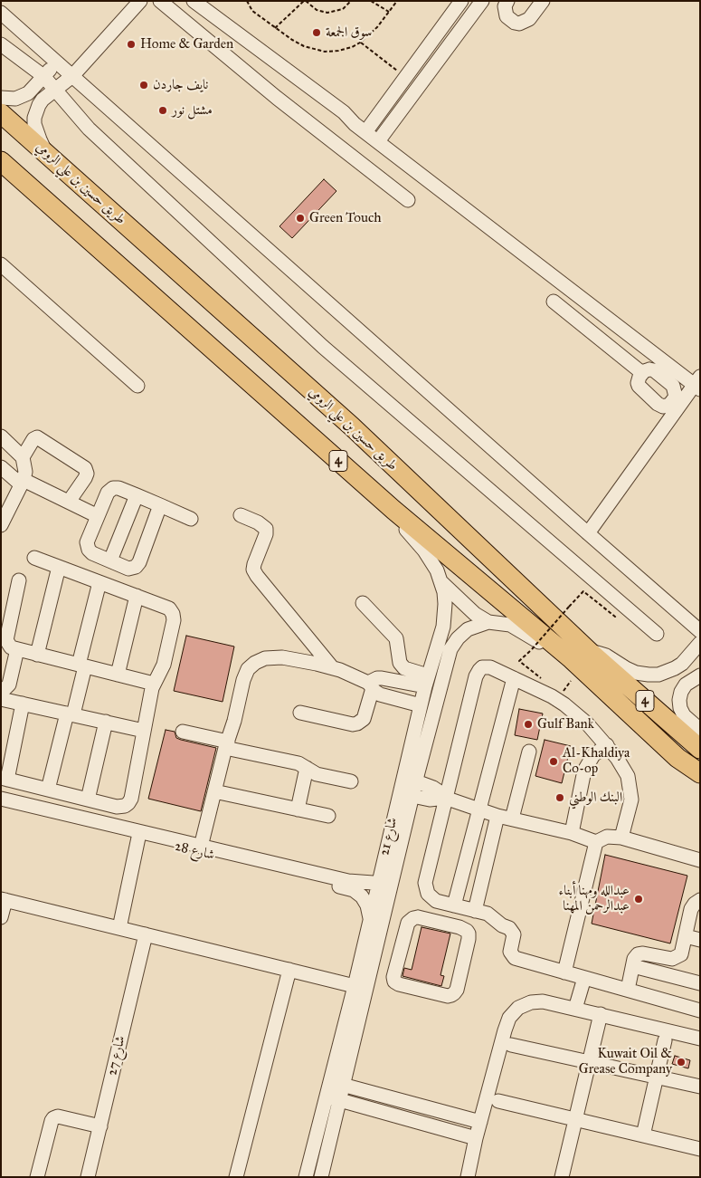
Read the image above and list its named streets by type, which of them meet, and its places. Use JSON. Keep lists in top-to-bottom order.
{
  "streets": {
    "highway": ["طريق حسين بن علي الرومي", "4"],
    "street": ["شارع 21", "شارع 28", "شارع 27"]
  },
  "crossings": [
    ["4", "شارع 21"],
    ["شارع 21", "شارع 28"]
  ],
  "places": [
    "سوق الجمعة",
    "Home & Garden",
    "نايف جاردن",
    "مشتل نور",
    "Green Touch",
    "Gulf Bank",
    "Al-Khaldiya Co-op",
    "البنك الوطني",
    "عبدالله ومهنا أبناء عبدالرحمن المهنا",
    "Kuwait Oil & Grease Company"
  ]
}
